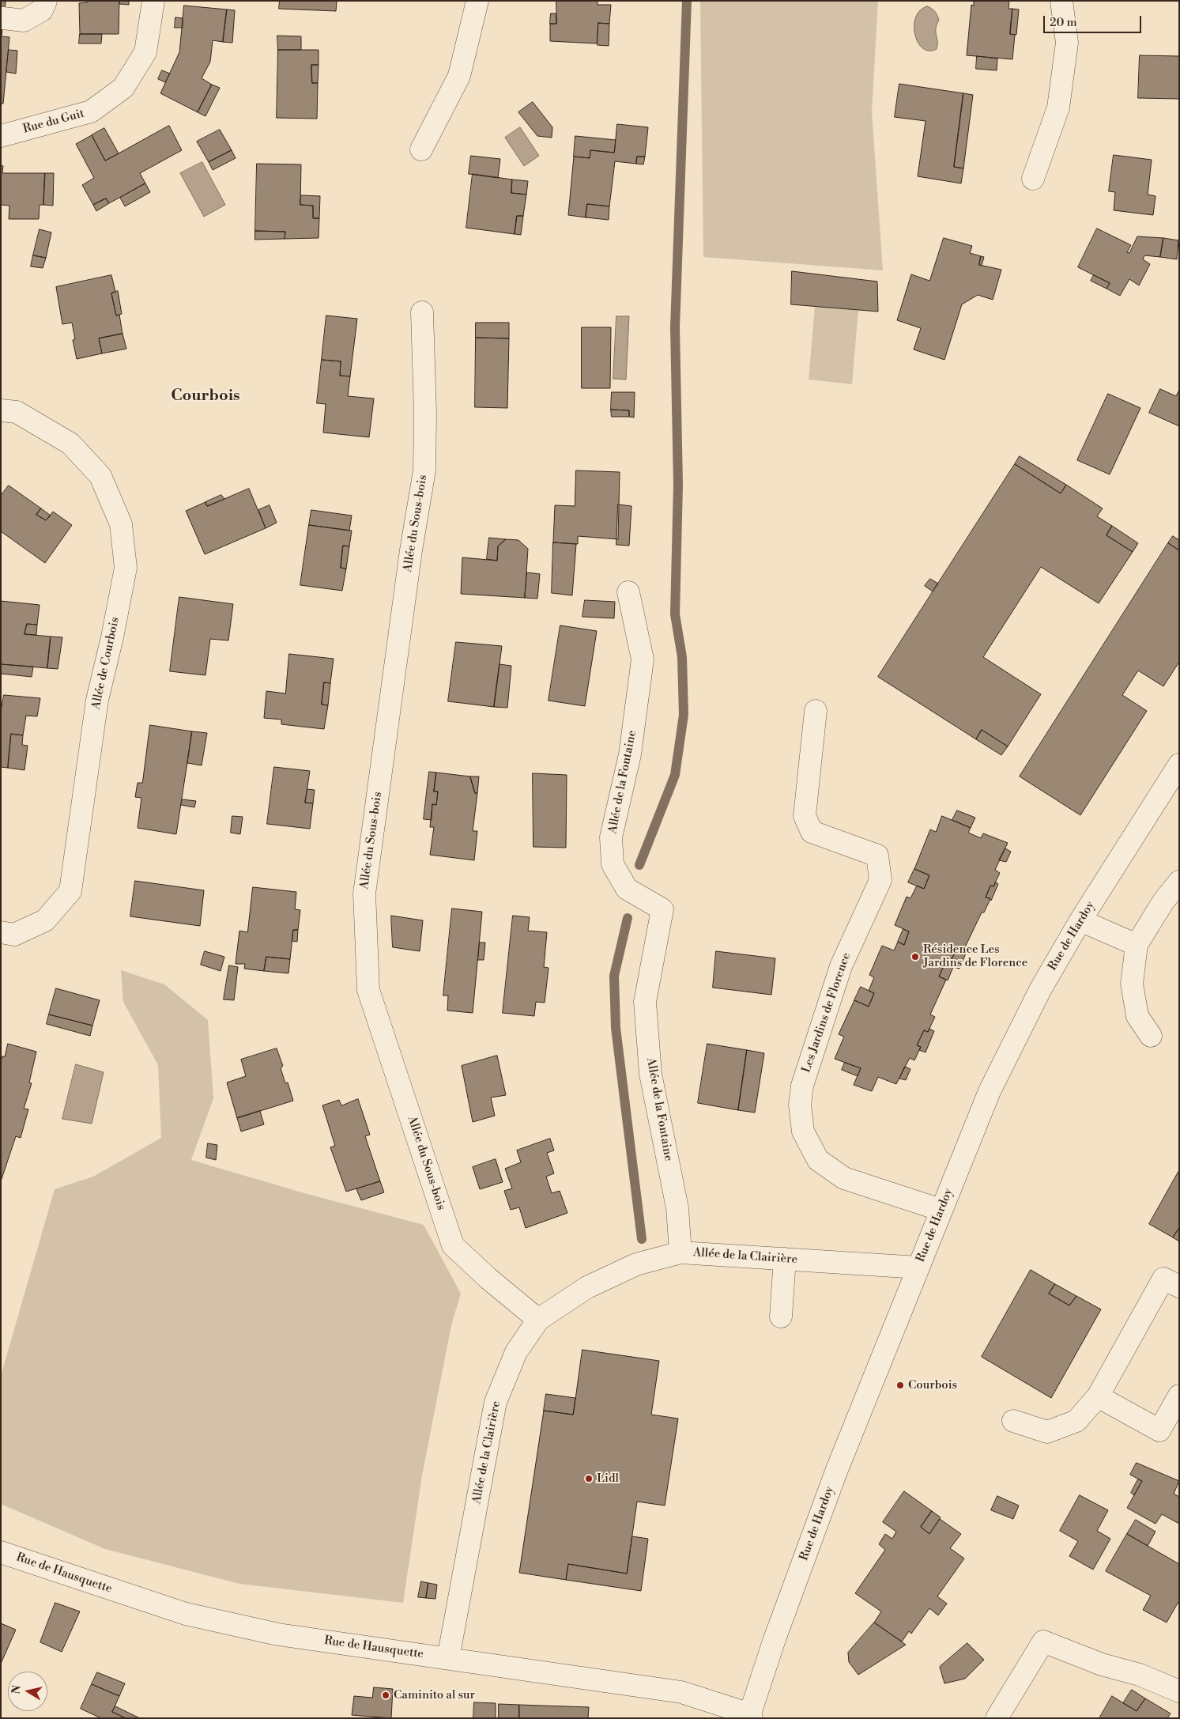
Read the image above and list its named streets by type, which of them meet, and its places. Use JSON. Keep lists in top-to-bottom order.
{
  "streets": {
    "street": [
      "Rue du Guit",
      "Allée du Sous-bois",
      "Allée de Courbois",
      "Allée de la Fontaine",
      "Rue de Hardoy",
      "Les Jardins de Florence",
      "Allée de la Clairière",
      "Rue de Hausquette"
    ]
  },
  "crossings": [
    ["Allée du Sous-bois", "Allée de la Clairière"],
    ["Allée de la Fontaine", "Allée de la Clairière"],
    ["Rue de Hardoy", "Les Jardins de Florence"],
    ["Rue de Hardoy", "Allée de la Clairière"],
    ["Rue de Hardoy", "Rue de Hausquette"],
    ["Allée de la Clairière", "Rue de Hausquette"]
  ],
  "districts": ["Courbois"],
  "places": [
    "Résidence Les Jardins de Florence",
    "Courbois",
    "Lidl",
    "Caminito al sur"
  ],
  "scale_bar": "20 m",
  "north": "left"
}
